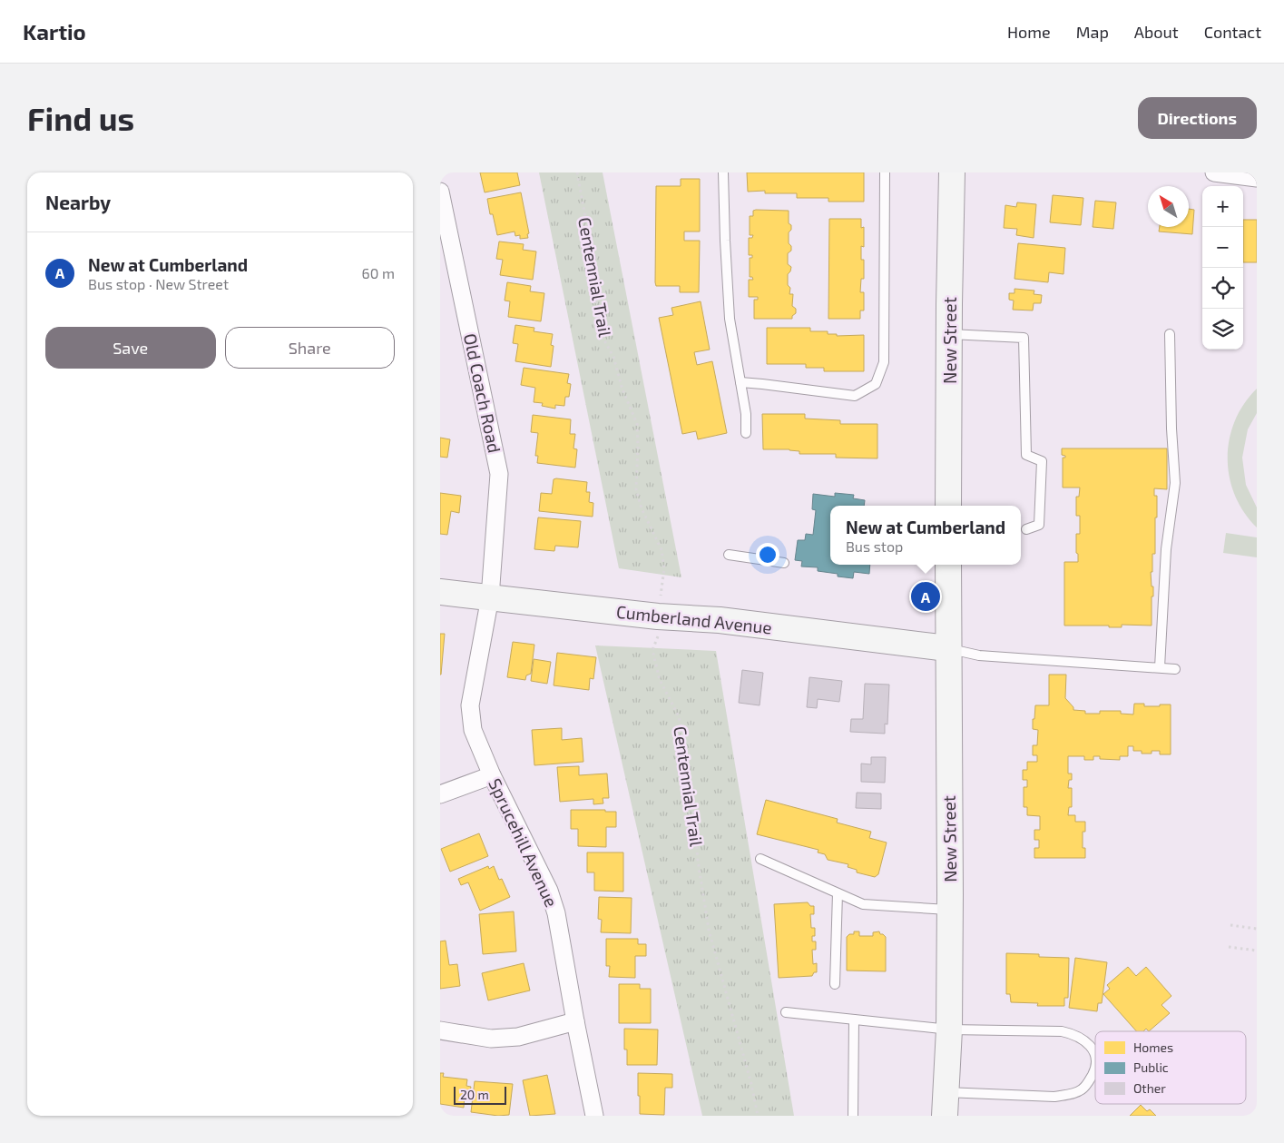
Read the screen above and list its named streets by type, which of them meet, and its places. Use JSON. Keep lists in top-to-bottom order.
{
  "streets": {
    "main road": ["New Street", "Cumberland Avenue"],
    "street": ["Old Coach Road", "Sprucehill Avenue"],
    "path": ["Centennial Trail"]
  },
  "crossings": [
    ["Centennial Trail", "Cumberland Avenue"],
    ["New Street", "Cumberland Avenue"],
    ["Old Coach Road", "Cumberland Avenue"],
    ["Old Coach Road", "Sprucehill Avenue"],
    ["Cumberland Avenue", "Sprucehill Avenue"]
  ],
  "legend": ["Homes", "Public", "Other"],
  "scale_bar": "20 m",
  "north": "top left",
  "page": {
    "header": "Kartio",
    "nav": [
      "Home",
      "Map",
      "About",
      "Contact"
    ],
    "buttons": [
      "Directions",
      ["Save", "Share"]
    ],
    "title": "Find us",
    "heading": "Nearby",
    "map_buttons": ["+", "−"],
    "list": [
      {
        "mark": "A",
        "name": "New at Cumberland",
        "note": "Bus stop · New Street",
        "value": "60 m"
      }
    ],
    "popup": ["New at Cumberland", "Bus stop"],
    "pins": "A",
    "scale": "20 m"
  }
}
